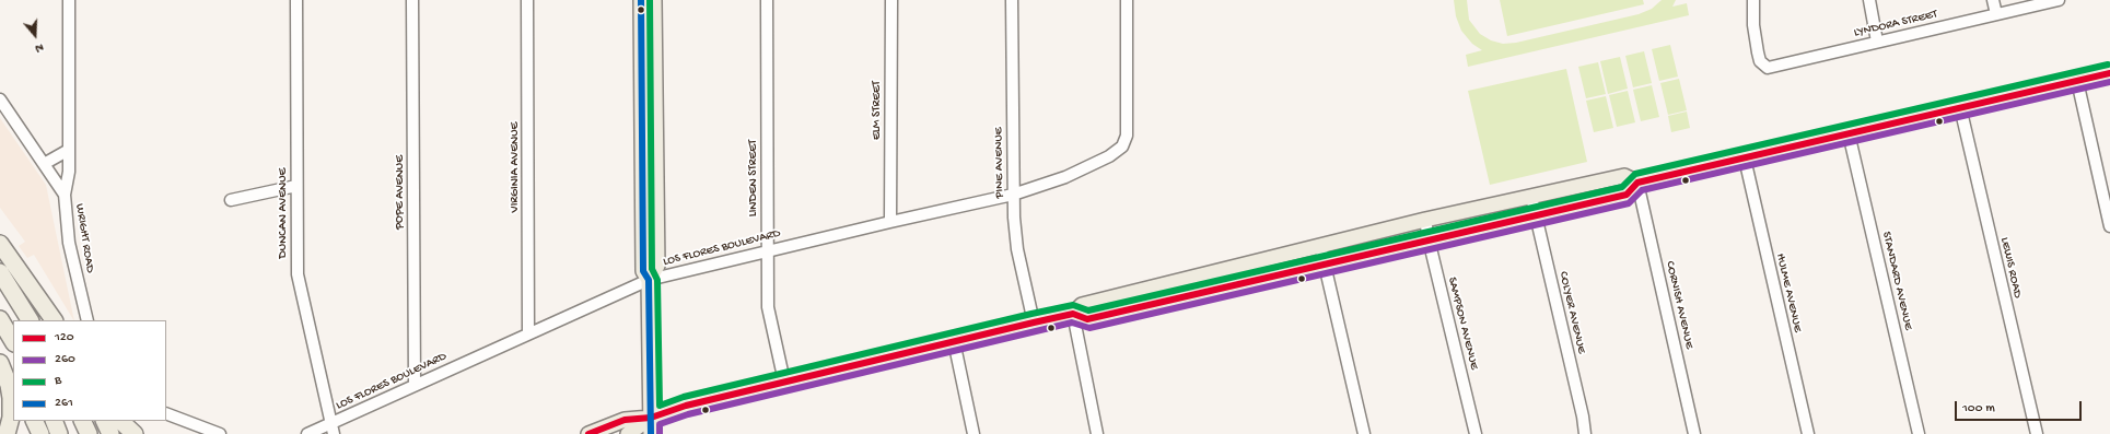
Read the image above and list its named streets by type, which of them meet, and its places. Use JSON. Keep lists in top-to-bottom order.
{
  "streets": {
    "street": [
      "LYNDORA STREET",
      "ELM STREET",
      "PINE AVENUE",
      "VIRGINIA AVENUE",
      "LINDEN STREET",
      "POPE AVENUE",
      "DUNCAN AVENUE",
      "WRIGHT ROAD",
      "LOS FLORES BOULEVARD",
      "LEWIS ROAD",
      "STANDARD AVENUE",
      "HULME AVENUE",
      "CORNISH AVENUE",
      "COLYER AVENUE",
      "SAMPSON AVENUE"
    ]
  },
  "crossings": [
    ["ELM STREET", "LOS FLORES BOULEVARD"],
    ["PINE AVENUE", "LOS FLORES BOULEVARD"],
    ["VIRGINIA AVENUE", "LOS FLORES BOULEVARD"],
    ["LINDEN STREET", "LOS FLORES BOULEVARD"],
    ["POPE AVENUE", "LOS FLORES BOULEVARD"],
    ["DUNCAN AVENUE", "LOS FLORES BOULEVARD"]
  ],
  "lines": [
    "transit line B",
    "transit line 261",
    "transit line 120",
    "transit line 260"
  ],
  "legend": [
    "120",
    "260",
    "B",
    "261"
  ],
  "scale_bar": "100 m",
  "north": "bottom"
}
